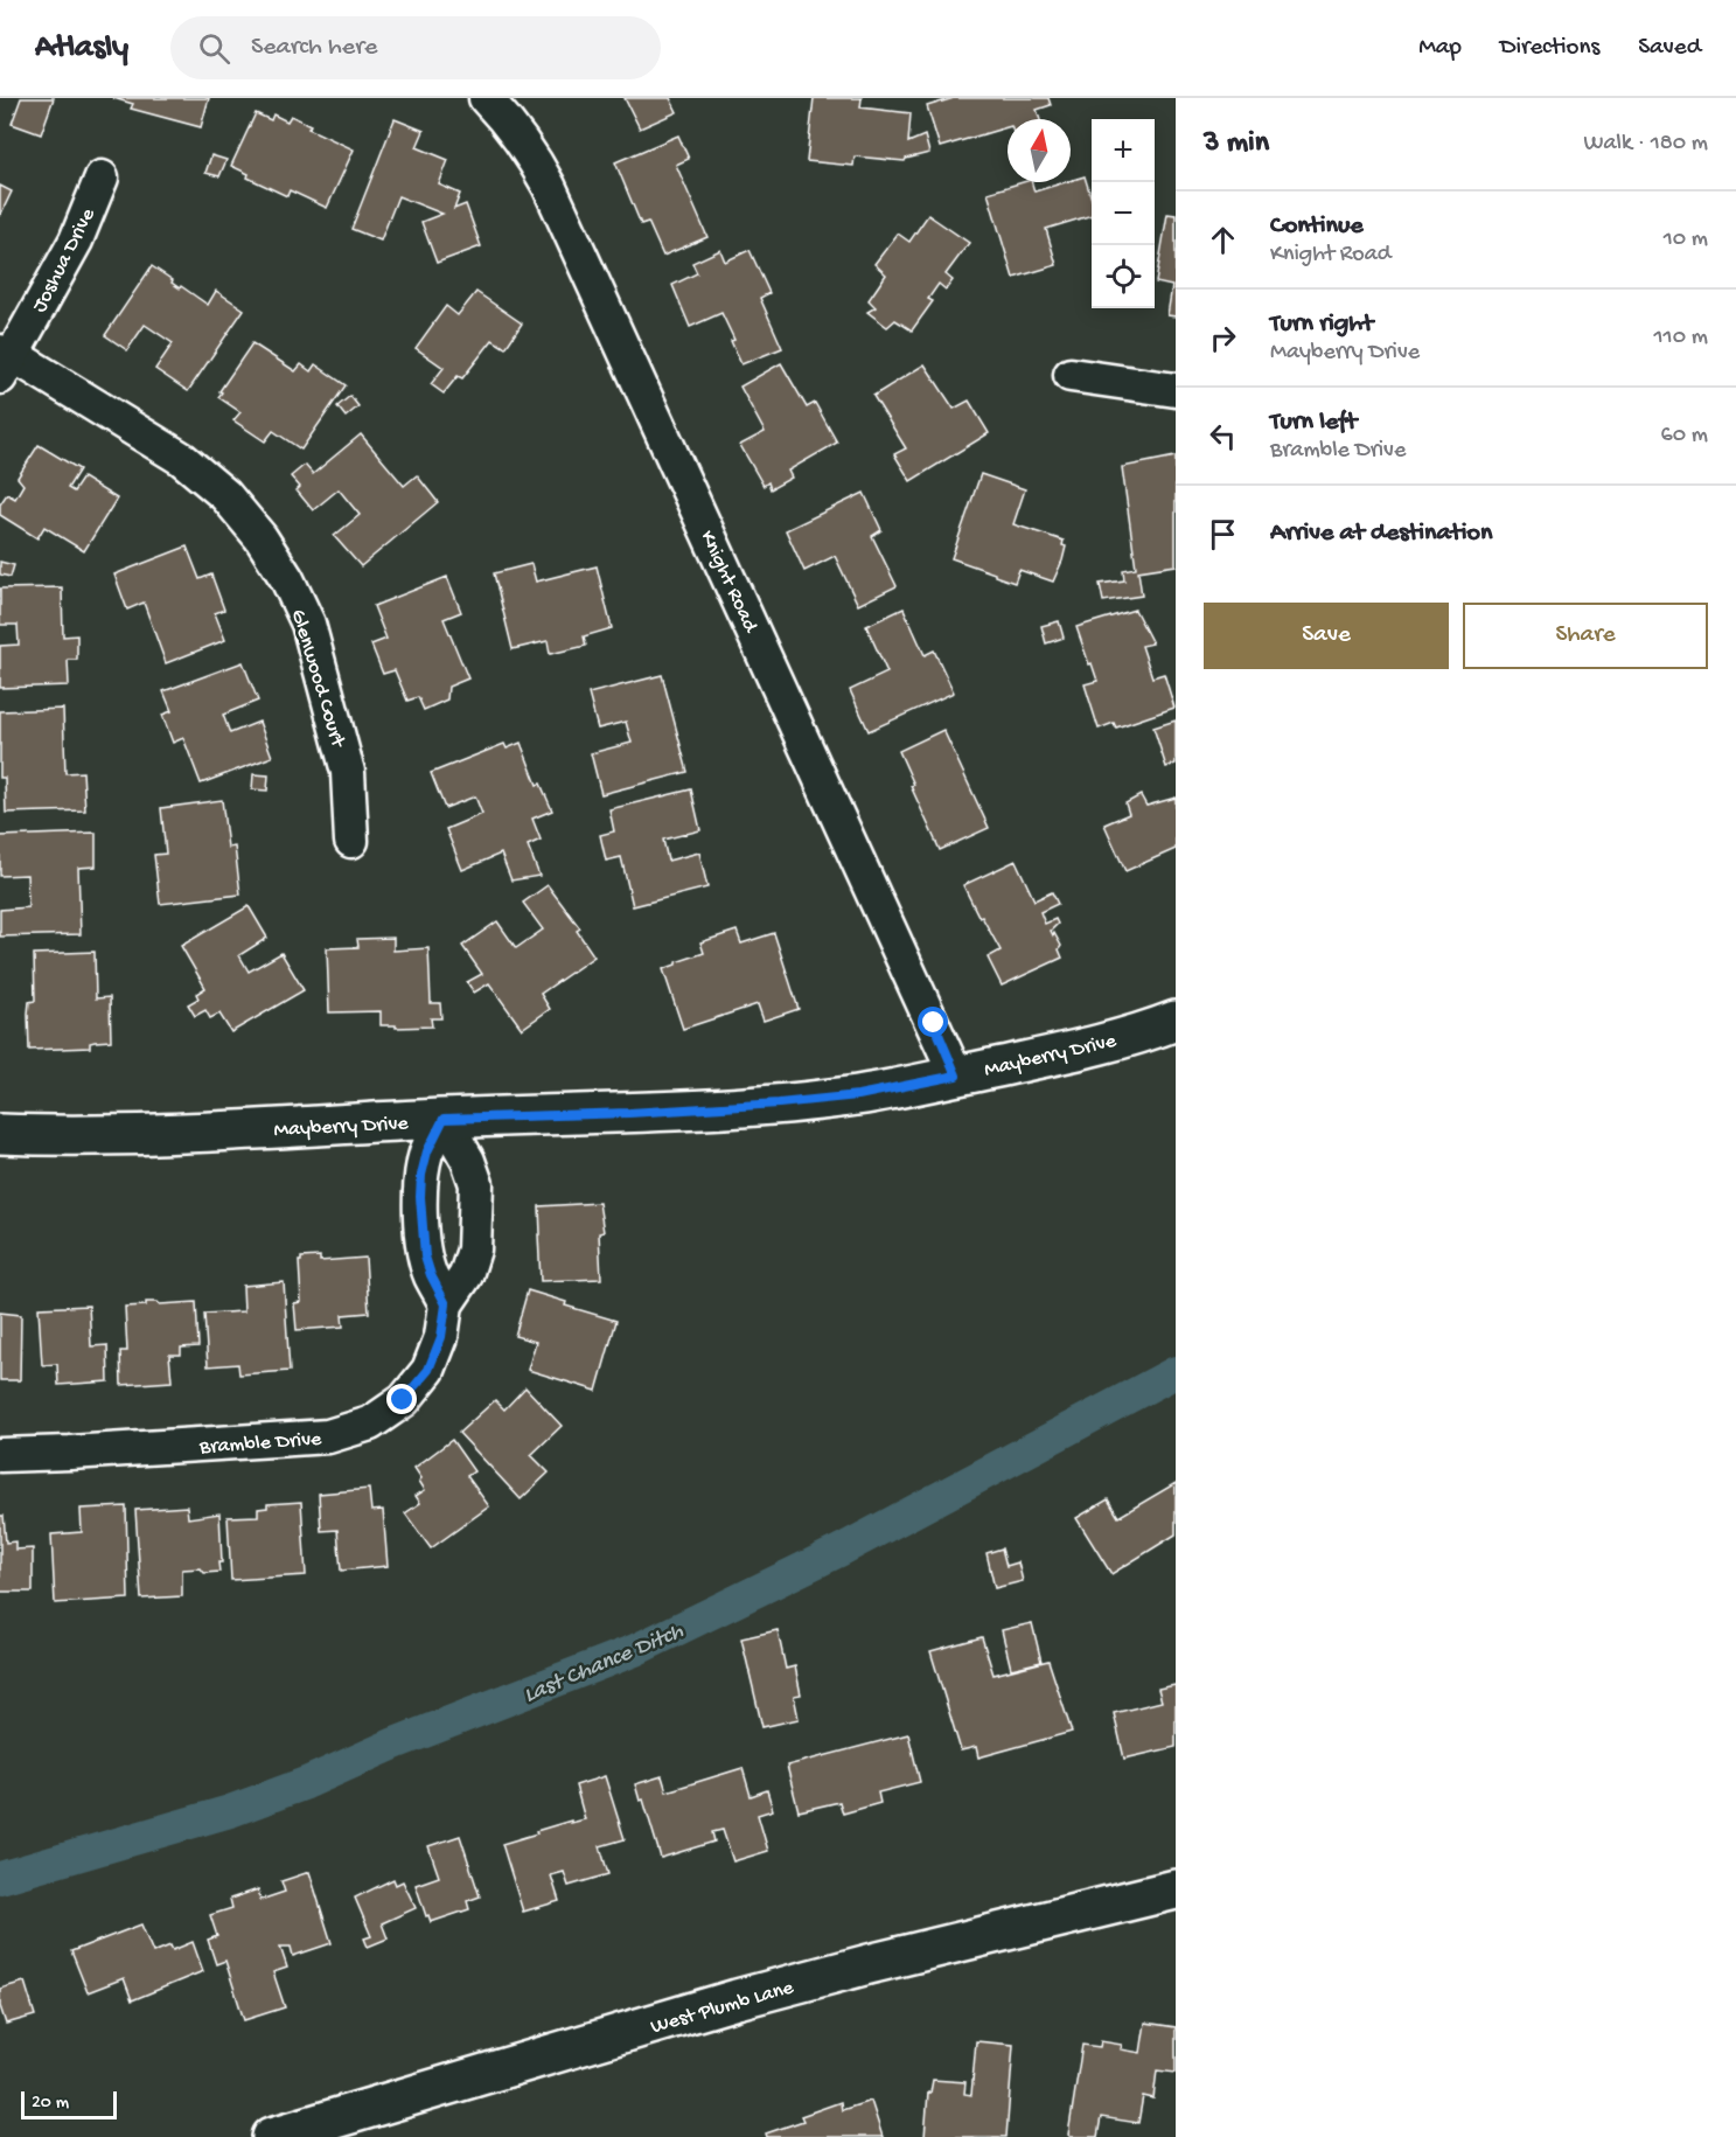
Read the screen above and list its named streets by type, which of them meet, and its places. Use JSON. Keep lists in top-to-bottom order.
{
  "streets": {
    "main road": ["Mayberry Drive", "West Plumb Lane"],
    "street": [
      "Joshua Drive",
      "Knight Road",
      "Glenwood Court",
      "Bramble Drive"
    ]
  },
  "crossings": [
    ["Joshua Drive", "Glenwood Court"],
    ["Knight Road", "Mayberry Drive"],
    ["Mayberry Drive", "Bramble Drive"]
  ],
  "water": ["Last Chance Ditch"],
  "scale_bar": "20 m",
  "north": "top",
  "page": {
    "header": "Atlasly",
    "search": "Search here",
    "nav": ["Map", "Directions", "Saved"],
    "heading": ["3 min", "Walk · 180 m"],
    "map_buttons": ["+", "−"],
    "list": [
      ["Continue", "Knight Road", "10 m"],
      ["Turn right", "Mayberry Drive", "110 m"],
      ["Turn left", "Bramble Drive", "60 m"],
      "Arrive at destination"
    ],
    "buttons": ["Save", "Share"],
    "scale": "20 m"
  }
}
